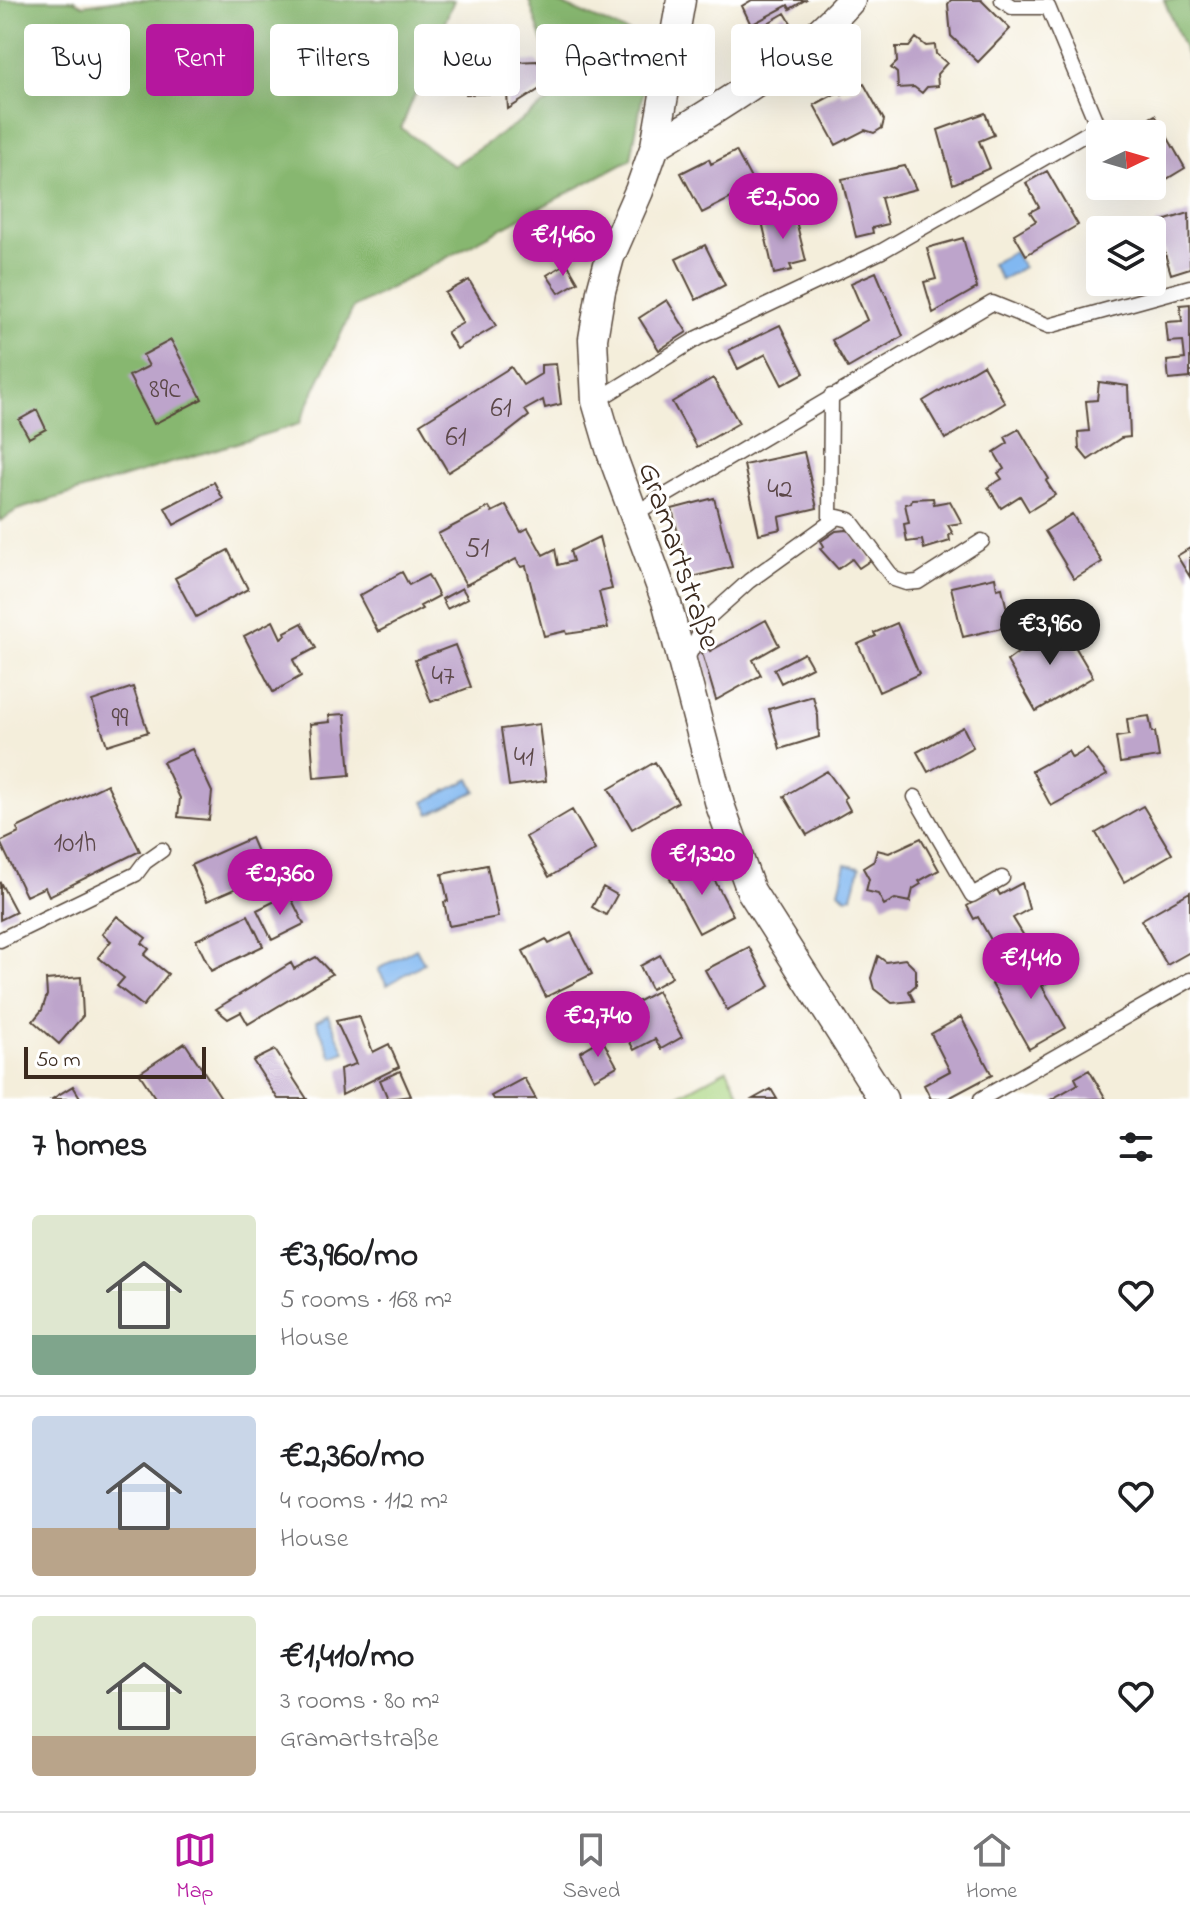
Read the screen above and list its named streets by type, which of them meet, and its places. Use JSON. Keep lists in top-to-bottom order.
{
  "streets": {
    "street": ["Gramartstraße"]
  },
  "house_numbers": [
    "89c",
    "61",
    "61",
    "42",
    "51",
    "47",
    "99",
    "41",
    "101h"
  ],
  "scale_bar": "50 m",
  "north": "right",
  "page": {
    "chip": [
      "Buy",
      "Rent",
      "Filters",
      "New",
      "Apartment",
      "House"
    ],
    "price": [
      "€2,500",
      "€1,460",
      "€3,960",
      "€1,320",
      "€2,360",
      "€1,410",
      "€2,740"
    ],
    "scale": "50 m",
    "heading": "7 homes",
    "list": [
      {
        "name": "€3,960/mo",
        "note": "5 rooms · 168 m² · House"
      },
      {
        "name": "€2,360/mo",
        "note": "4 rooms · 112 m² · House"
      },
      {
        "name": "€1,410/mo",
        "note": "3 rooms · 80 m² · Gramartstraße"
      }
    ],
    "tabs": ["Map", "Saved", "Home"]
  }
}
